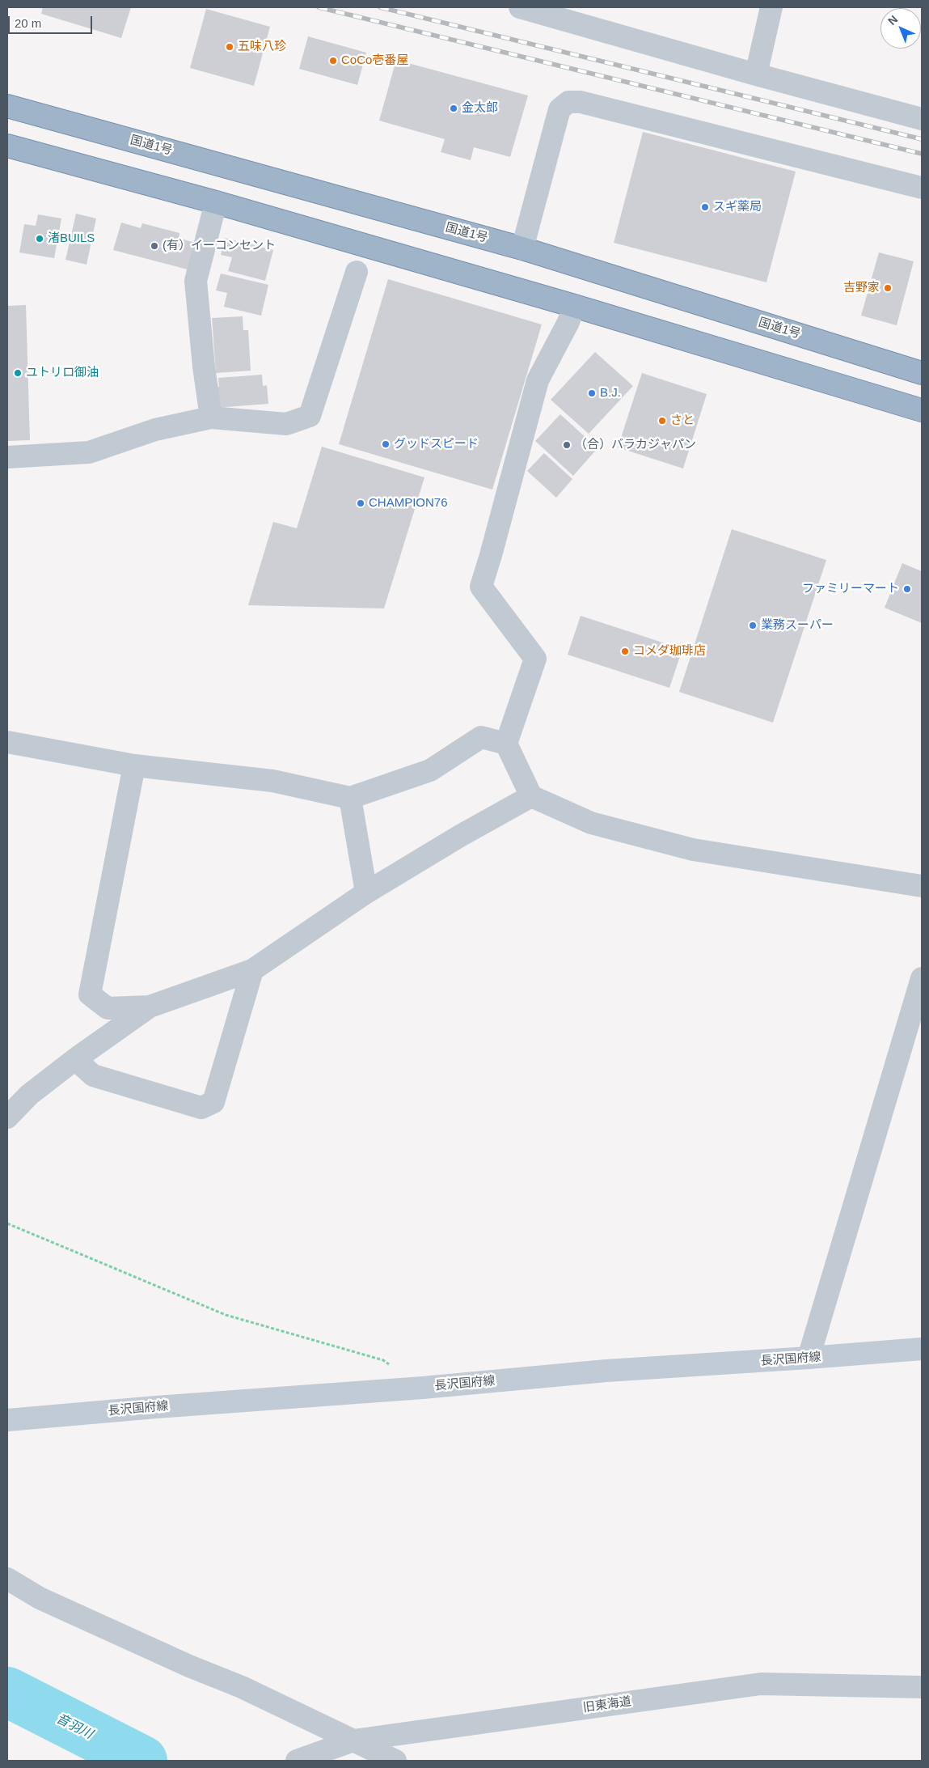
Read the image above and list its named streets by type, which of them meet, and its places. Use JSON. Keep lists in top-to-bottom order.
{
  "streets": {
    "highway": ["国道1号"],
    "main road": ["長沢国府線"],
    "street": ["旧東海道"]
  },
  "water": ["音羽川"],
  "places": [
    "五味八珍",
    "CoCo壱番屋",
    "金太郎",
    "スギ薬局",
    "渚BUILS",
    "(有）イーコンセント",
    "吉野家",
    "ユトリロ御油",
    "B.J.",
    "さと",
    "グッドスピード",
    "（合）バラカジャパン",
    "CHAMPION76",
    "ファミリーマート",
    "業務スーパー",
    "コメダ珈琲店"
  ],
  "scale_bar": "20 m",
  "north": "top left"
}
